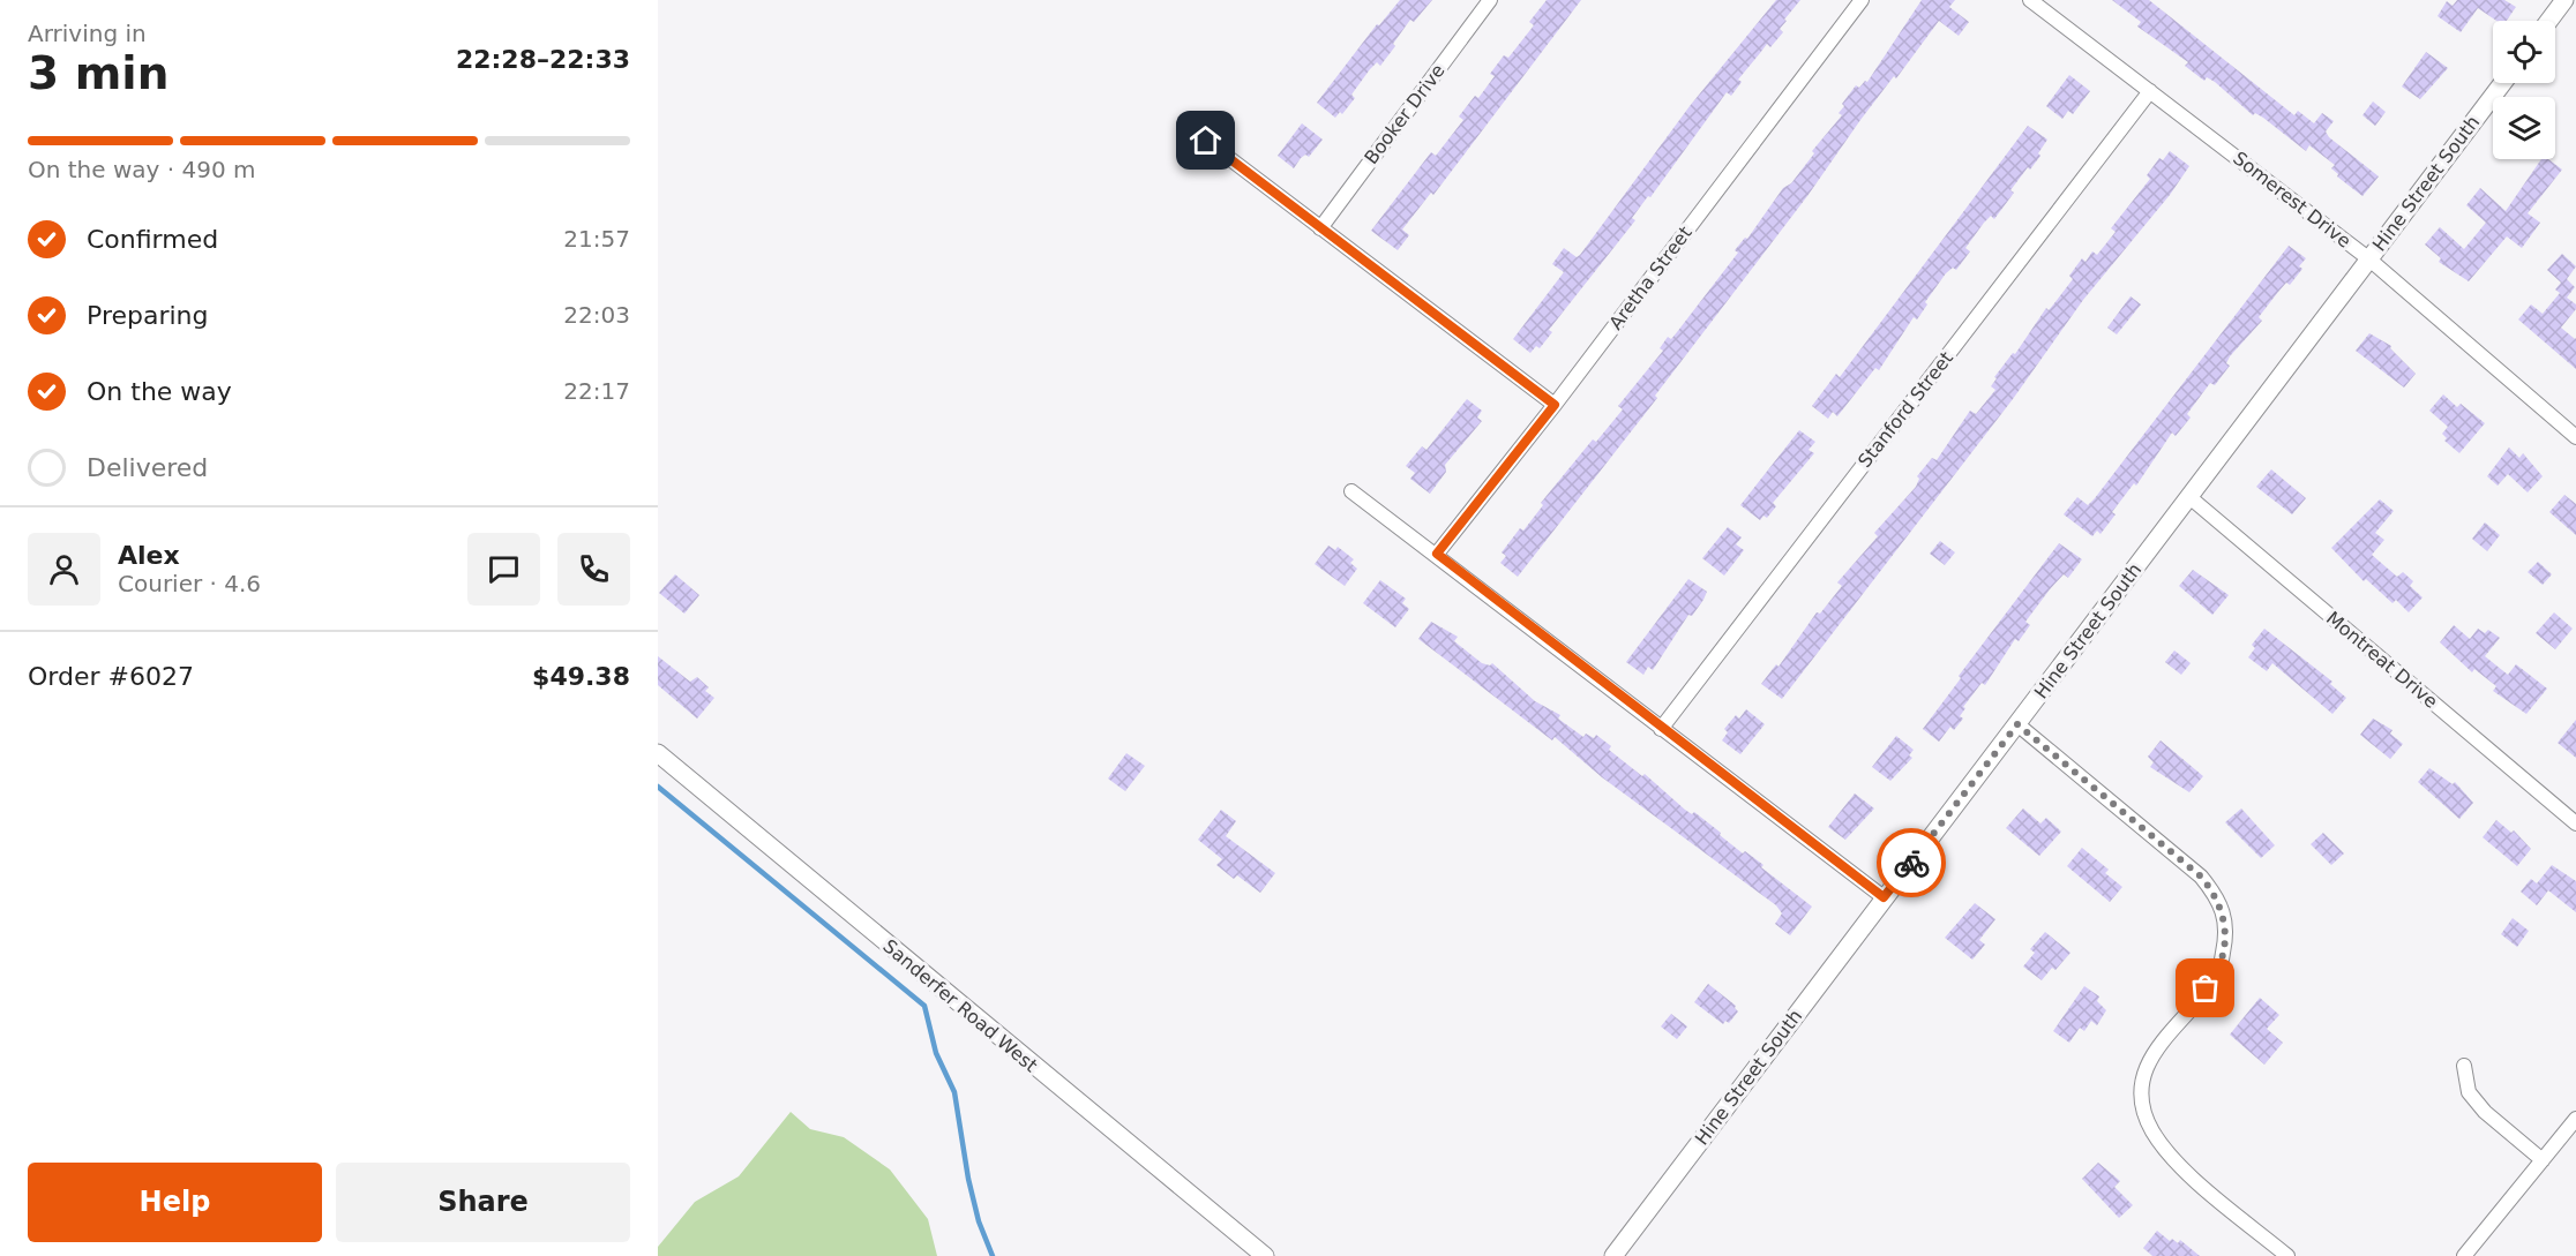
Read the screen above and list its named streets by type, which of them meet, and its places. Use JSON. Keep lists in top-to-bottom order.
{
  "streets": {
    "street": [
      "Booker Drive",
      "Hine Street South",
      "Somerest Drive",
      "Aretha Street",
      "Stanford Street",
      "Montreat Drive",
      "Sanderfer Road West"
    ]
  },
  "crossings": [
    ["Hine Street South", "Somerest Drive"],
    ["Hine Street South", "Montreat Drive"],
    ["Somerest Drive", "Stanford Street"]
  ],
  "page": {
    "heading": ["3 min", "Arriving in", "22:28–22:33"],
    "panel": [
      "Alex",
      "Courier · 4.6",
      "Order #6027",
      "$49.38"
    ],
    "bar": "On the way · 490 m",
    "list": [
      ["Confirmed", "21:57"],
      ["Preparing", "22:03"],
      ["On the way", "22:17"],
      "Delivered"
    ],
    "buttons": ["Help", "Share"]
  }
}
